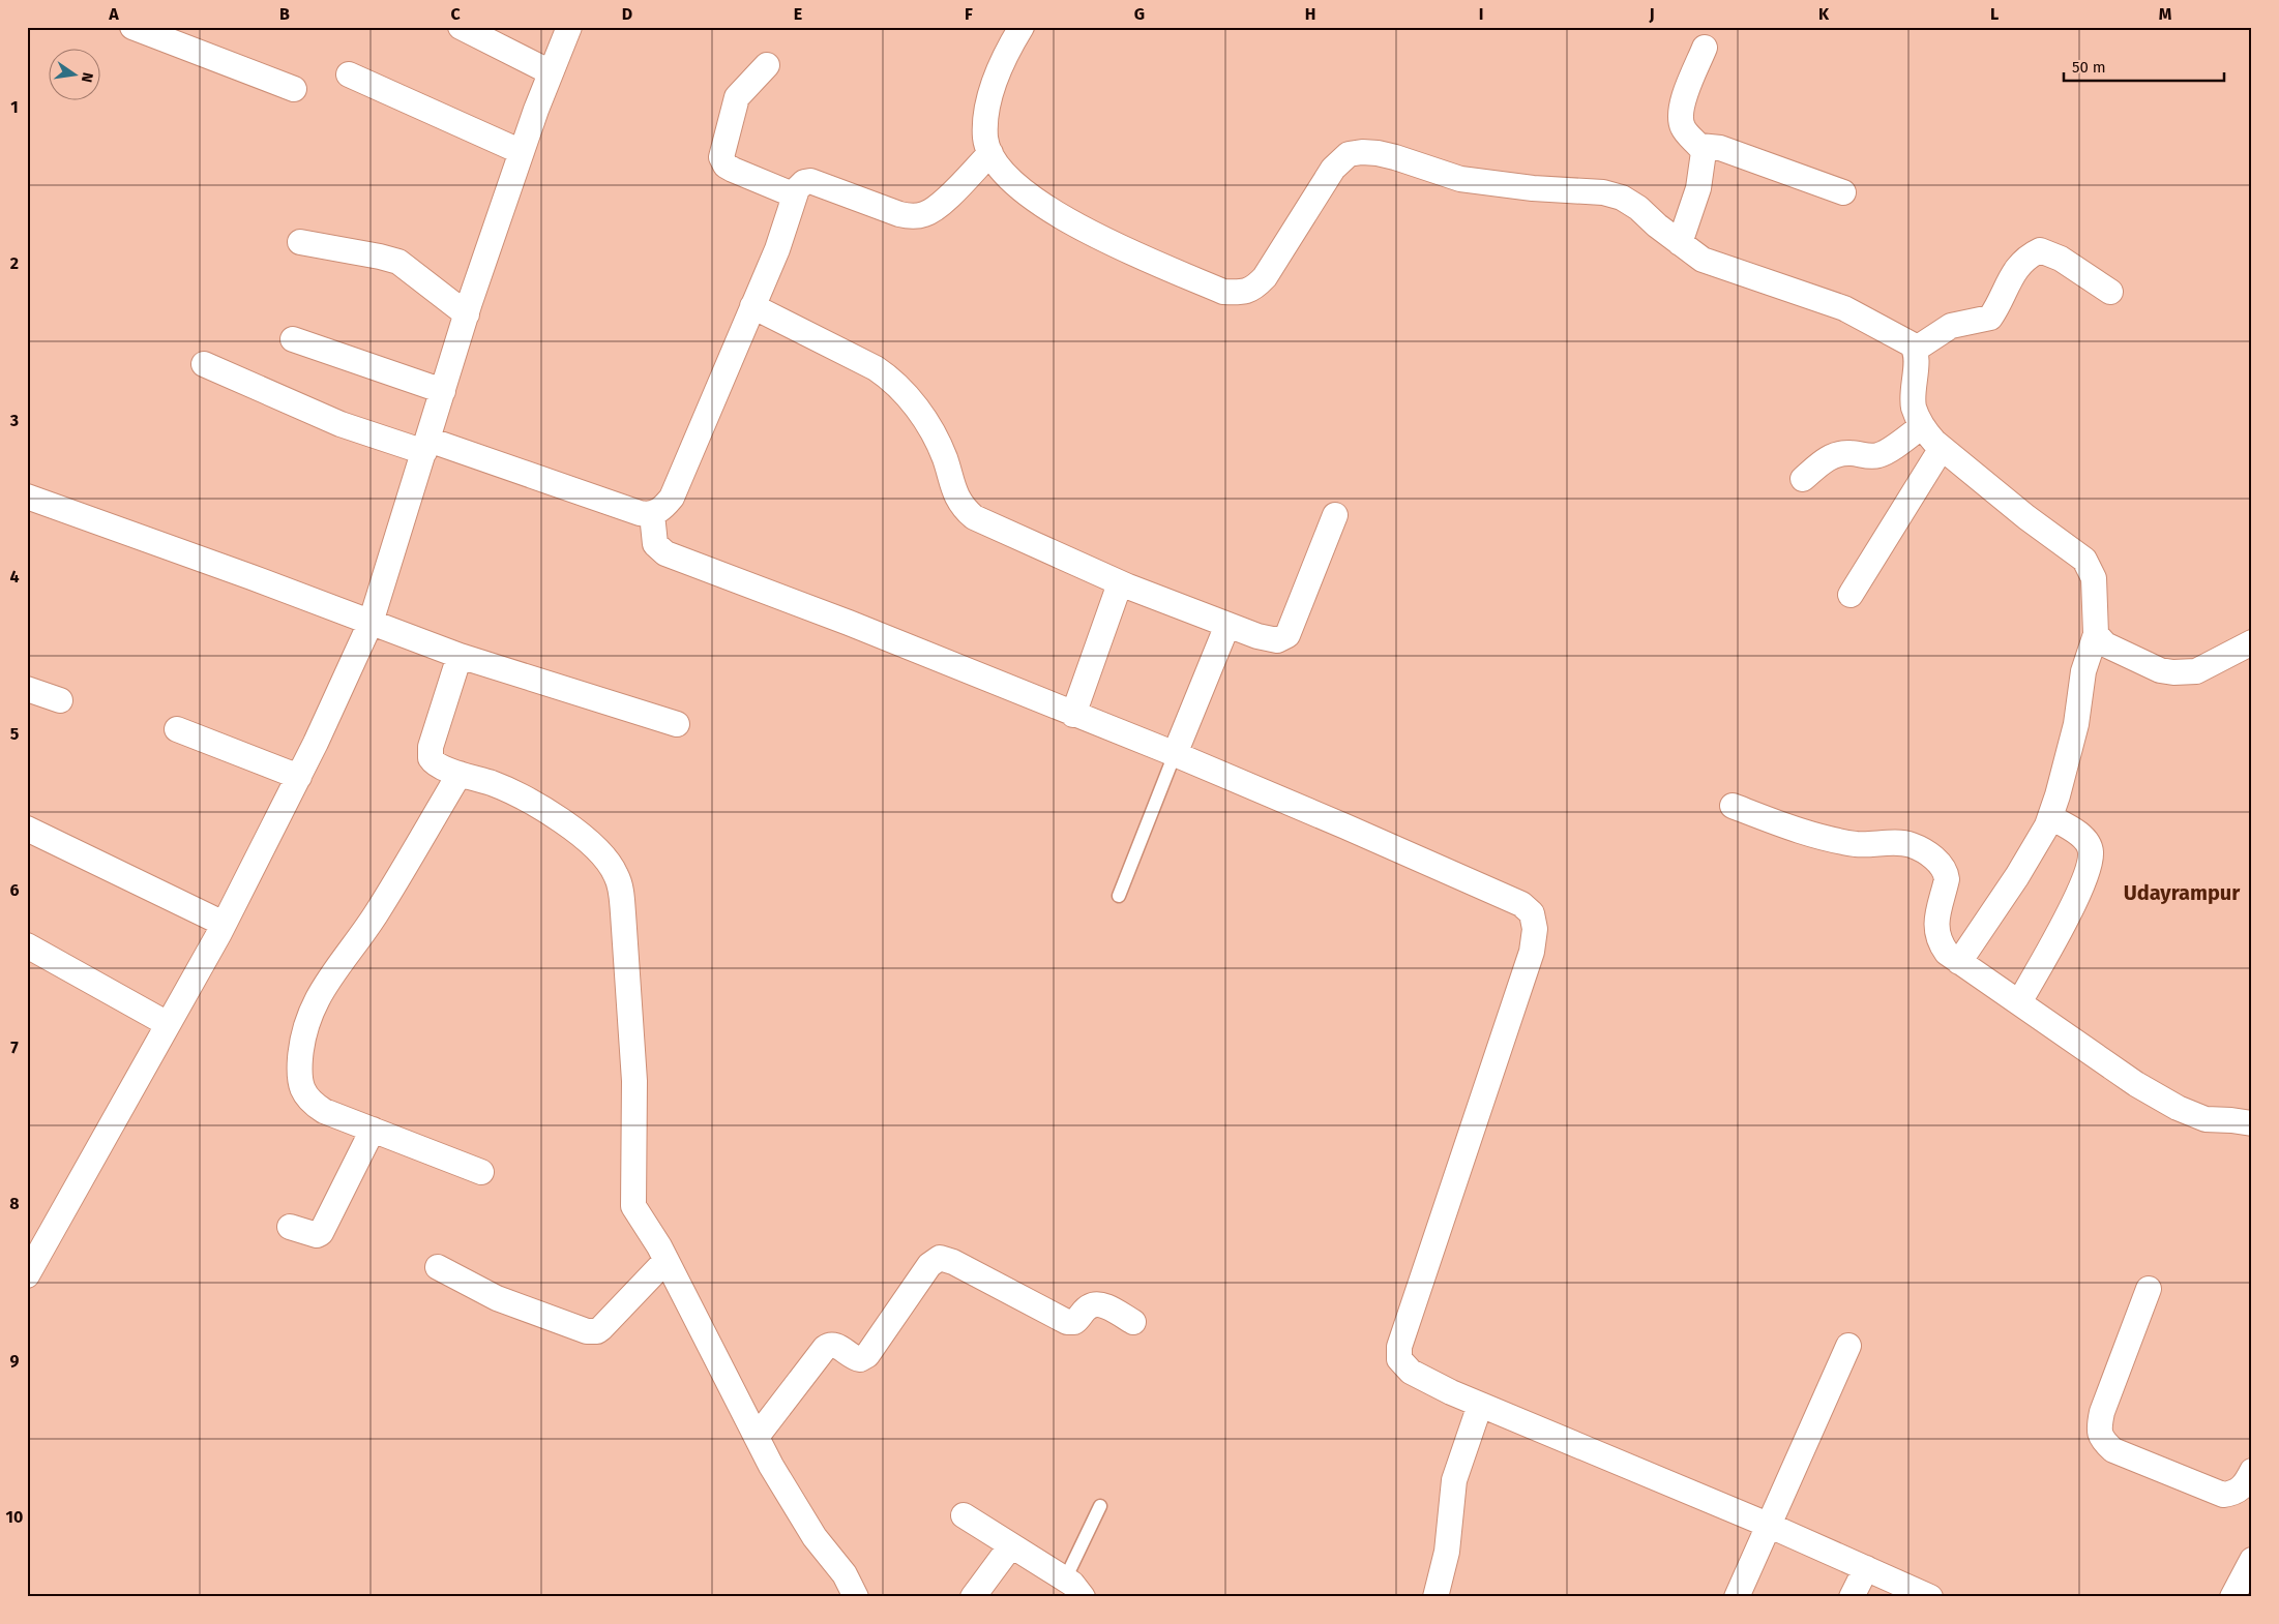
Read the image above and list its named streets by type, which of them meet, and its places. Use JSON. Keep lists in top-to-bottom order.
{
  "districts": ["Udayrampur"],
  "scale_bar": "50 m",
  "north": "right",
  "grid": {
    "columns": [
      "A",
      "B",
      "C",
      "D",
      "E",
      "F",
      "G",
      "H",
      "I",
      "J",
      "K",
      "L",
      "M"
    ],
    "rows": [
      "1",
      "2",
      "3",
      "4",
      "5",
      "6",
      "7",
      "8",
      "9",
      "10"
    ]
  }
}
